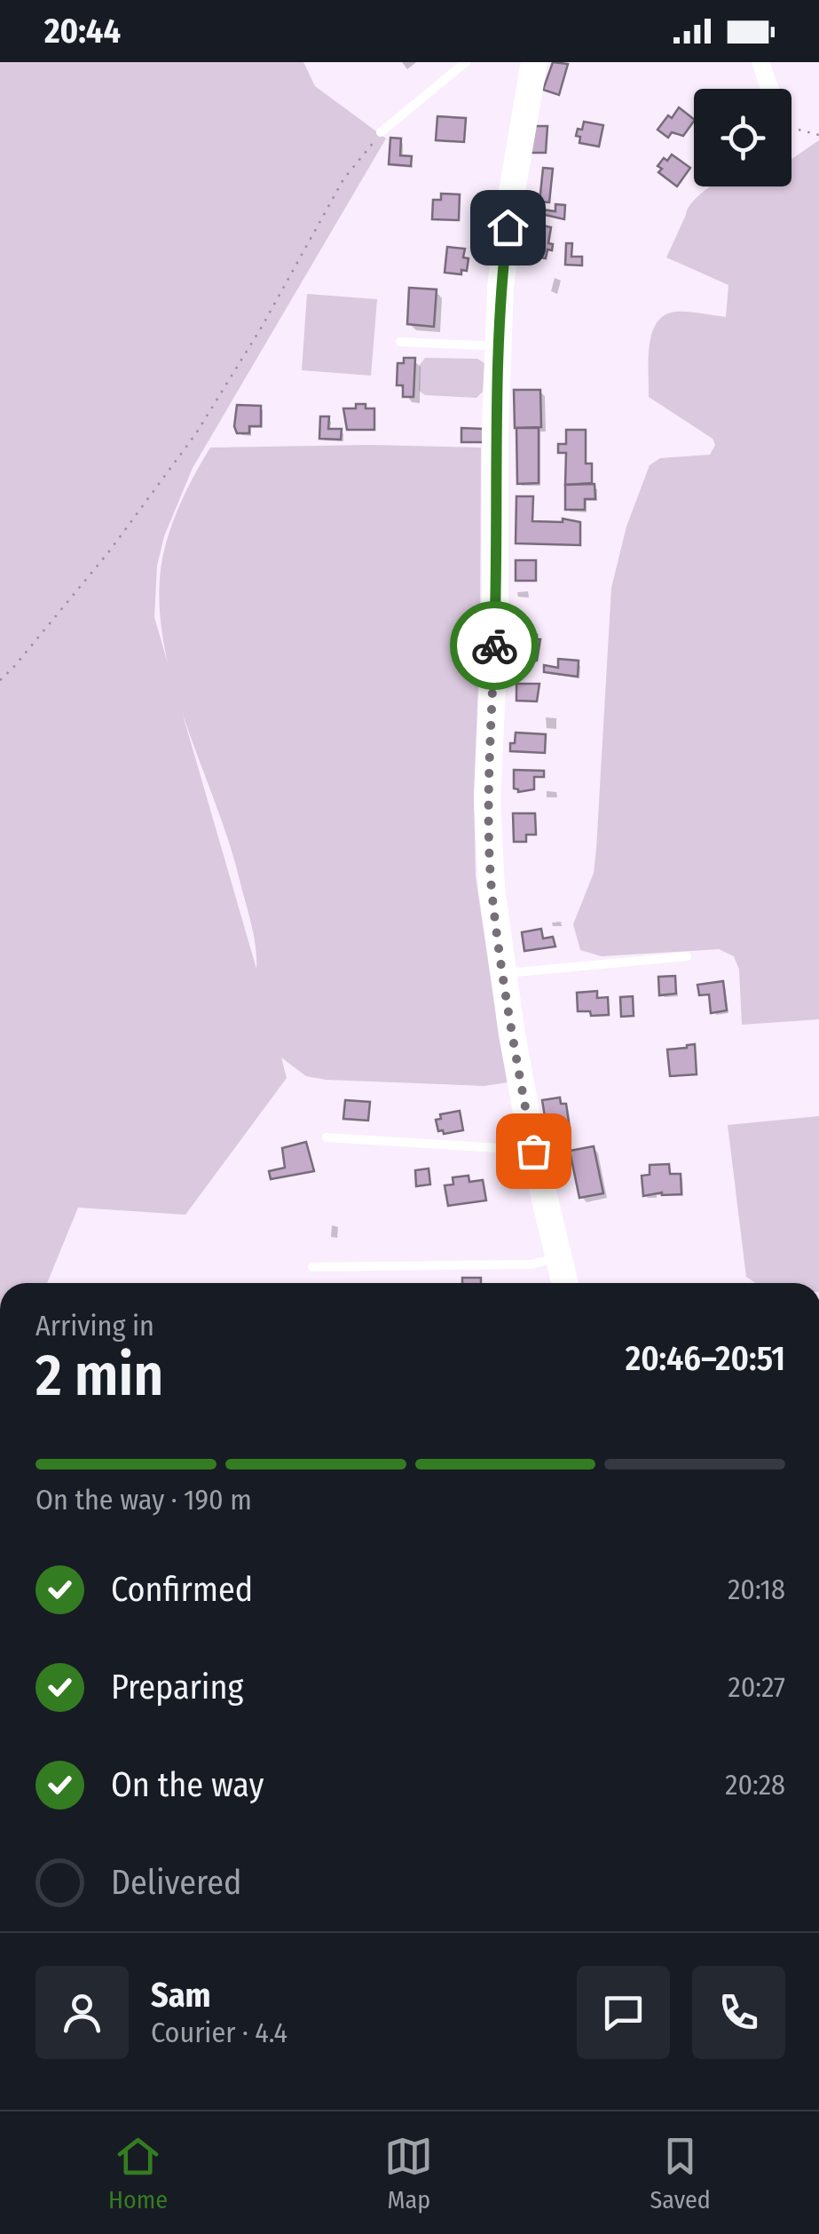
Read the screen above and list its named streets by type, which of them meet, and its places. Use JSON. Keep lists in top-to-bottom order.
{
  "page": {
    "status": "20:44",
    "heading": ["2 min", "Arriving in", "20:46–20:51"],
    "panel": ["Sam", "Courier · 4.4"],
    "bar": "On the way · 190 m",
    "list": [
      ["Confirmed", "20:18"],
      ["Preparing", "20:27"],
      ["On the way", "20:28"],
      "Delivered"
    ],
    "tabs": ["Home", "Map", "Saved"]
  }
}
